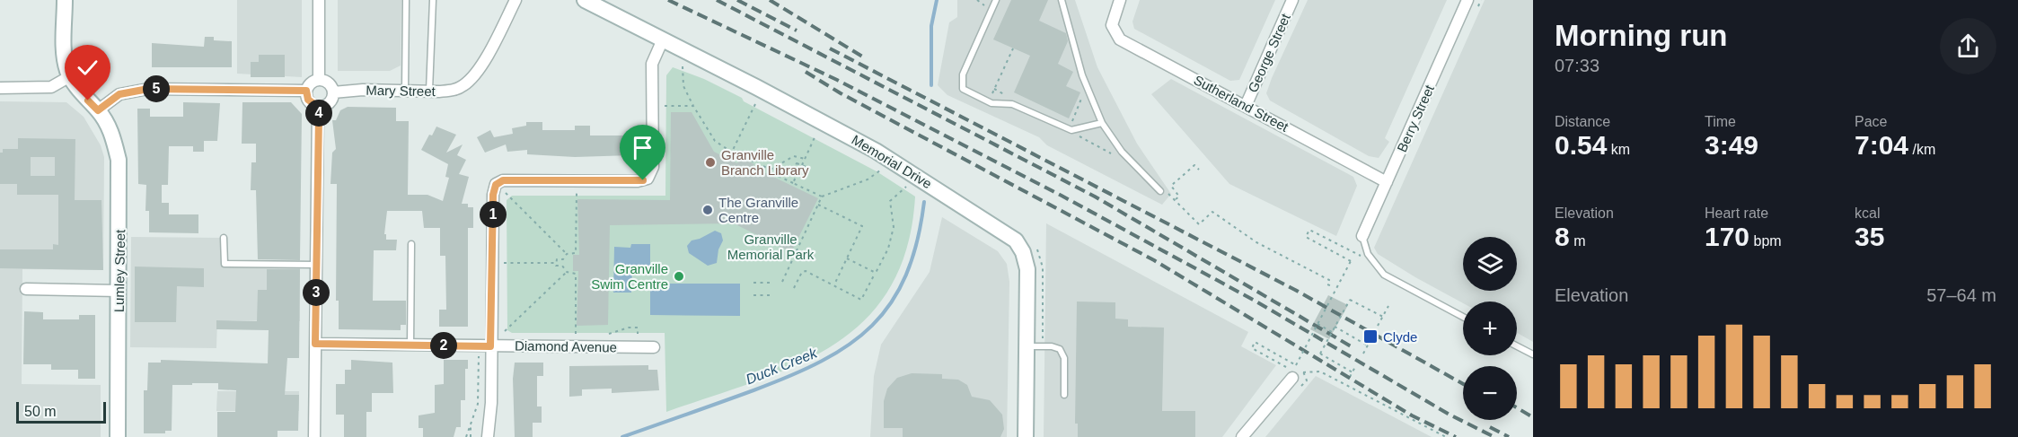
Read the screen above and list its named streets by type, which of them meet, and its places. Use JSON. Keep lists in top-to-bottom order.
{
  "streets": {
    "main road": ["Memorial Drive", "Lumley Street"],
    "street": [
      "George Street",
      "Mary Street",
      "Sutherland Street",
      "Berry Street",
      "Diamond Avenue"
    ]
  },
  "crossings": [
    ["George Street", "Sutherland Street"],
    ["Sutherland Street", "Berry Street"]
  ],
  "water": ["Duck Creek"],
  "parks": ["Granville Memorial Park"],
  "places": {
    "other": ["Granville Branch Library", "The Granville Centre", "Granville Swim Centre"],
    "transit": ["Clyde"]
  },
  "scale_bar": "50 m",
  "page": {
    "heading": ["Morning run", "07:33"],
    "pins": [
      "5",
      "4",
      "1",
      "3",
      "2"
    ],
    "stats": [
      ["Distance", "0.54 km"],
      ["Time", "3:49"],
      ["Pace", "7:04 /km"],
      ["Elevation", "8 m"],
      ["Heart rate", "170 bpm"],
      ["kcal", "35"]
    ],
    "map_buttons": ["+", "−"],
    "chart": ["Elevation", "57–64 m"],
    "scale": "50 m"
  }
}
